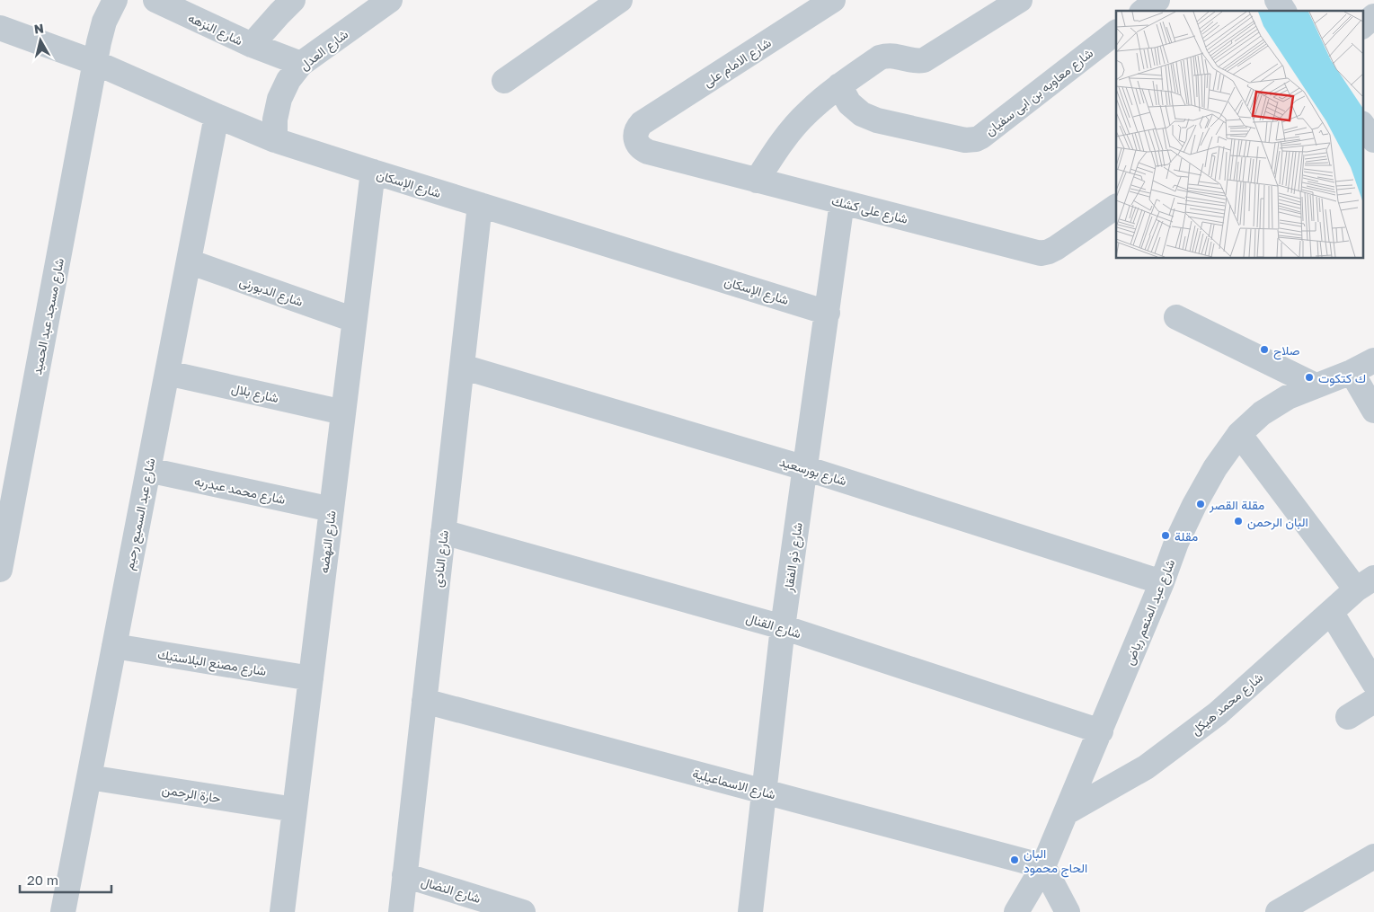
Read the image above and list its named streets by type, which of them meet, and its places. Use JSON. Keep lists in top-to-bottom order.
{
  "streets": {
    "street": [
      "شارع النزهه",
      "شارع العدل",
      "شارع الامام على",
      "شارع معاويه بن ابى سفيان",
      "شارع الإسكان",
      "شارع على كشك",
      "شارع الدبورنى",
      "شارع مسجد عبد الحميد",
      "شارع بلال",
      "شارع بورسعيد",
      "شارع محمد عبدربه",
      "شارع عبد السميع رحيم",
      "شارع النهضه",
      "شارع ذو الفقار",
      "شارع النادى",
      "شارع عبد المنعم رياض",
      "شارع القنال",
      "شارع مصنع البلاستيك",
      "شارع محمد هيكل",
      "شارع الاسماعيلية",
      "حارة الرحمن",
      "شارع النضال"
    ]
  },
  "crossings": [
    ["شارع النزهه", "شارع العدل"],
    ["شارع العدل", "شارع الإسكان"],
    ["شارع الامام على", "شارع على كشك"],
    ["شارع الإسكان", "شارع مسجد عبد الحميد"],
    ["شارع الإسكان", "شارع عبد السميع رحيم"],
    ["شارع الإسكان", "شارع النهضه"],
    ["شارع الإسكان", "شارع ذو الفقار"],
    ["شارع الإسكان", "شارع النادى"],
    ["شارع على كشك", "شارع ذو الفقار"],
    ["شارع الدبورنى", "شارع عبد السميع رحيم"],
    ["شارع الدبورنى", "شارع النهضه"],
    ["شارع بلال", "شارع عبد السميع رحيم"],
    ["شارع بلال", "شارع النهضه"],
    ["شارع بورسعيد", "شارع ذو الفقار"],
    ["شارع بورسعيد", "شارع النادى"],
    ["شارع بورسعيد", "شارع عبد المنعم رياض"],
    ["شارع محمد عبدربه", "شارع عبد السميع رحيم"],
    ["شارع محمد عبدربه", "شارع النهضه"],
    ["شارع عبد السميع رحيم", "شارع مصنع البلاستيك"],
    ["شارع عبد السميع رحيم", "حارة الرحمن"],
    ["شارع النهضه", "شارع مصنع البلاستيك"],
    ["شارع النهضه", "حارة الرحمن"],
    ["شارع ذو الفقار", "شارع القنال"],
    ["شارع ذو الفقار", "شارع الاسماعيلية"],
    ["شارع النادى", "شارع القنال"],
    ["شارع النادى", "شارع الاسماعيلية"],
    ["شارع النادى", "شارع النضال"],
    ["شارع عبد المنعم رياض", "شارع القنال"],
    ["شارع عبد المنعم رياض", "شارع محمد هيكل"],
    ["شارع عبد المنعم رياض", "شارع الاسماعيلية"]
  ],
  "places": [
    "صلاح",
    "ك كتكوت",
    "مقلة القصر",
    "البان الرحمن",
    "مقلة",
    "البان الحاج محمود"
  ],
  "scale_bar": "20 m",
  "north": "top"
}
